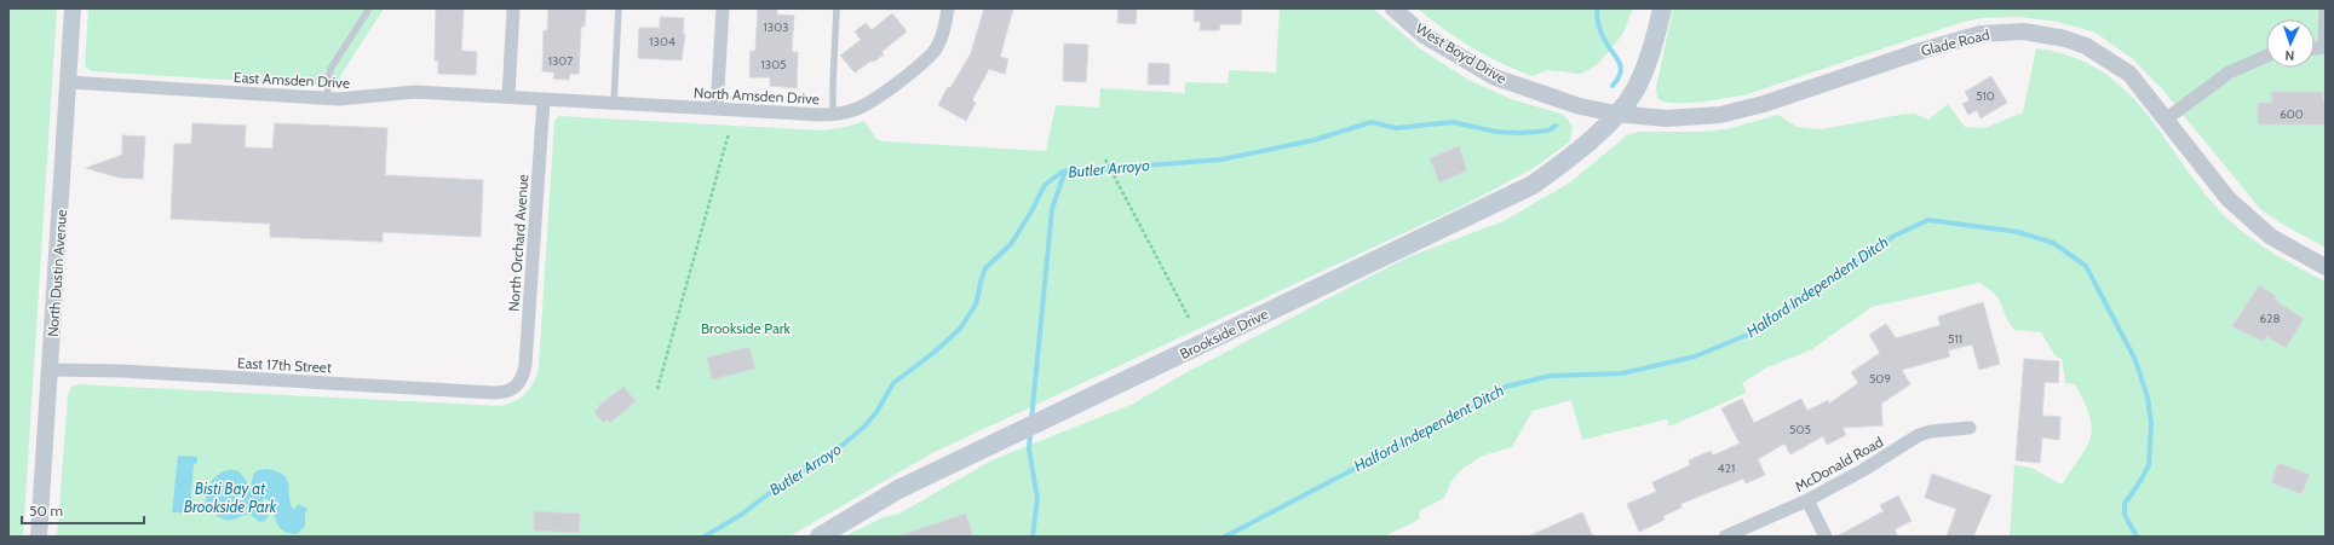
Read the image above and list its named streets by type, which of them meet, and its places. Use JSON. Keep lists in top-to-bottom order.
{
  "streets": {
    "main road": ["Brookside Drive"],
    "street": [
      "Glade Road",
      "West Boyd Drive",
      "East Amsden Drive",
      "North Amsden Drive",
      "North Orchard Avenue",
      "North Dustin Avenue",
      "East 17th Street",
      "McDonald Road"
    ]
  },
  "crossings": [
    ["Glade Road", "West Boyd Drive"],
    ["Glade Road", "Brookside Drive"],
    ["West Boyd Drive", "Brookside Drive"],
    ["East Amsden Drive", "North Amsden Drive"],
    ["East Amsden Drive", "North Orchard Avenue"],
    ["East Amsden Drive", "North Dustin Avenue"],
    ["North Amsden Drive", "North Orchard Avenue"],
    ["North Orchard Avenue", "East 17th Street"],
    ["North Dustin Avenue", "East 17th Street"]
  ],
  "water": ["Butler Arroyo", "Halford Independent Ditch", "Bisti Bay at Brookside Park"],
  "parks": ["Brookside Park"],
  "house_numbers": [
    "1303",
    "1304",
    "1307",
    "1305",
    "510",
    "600",
    "628",
    "511",
    "509",
    "505",
    "421"
  ],
  "scale_bar": "50 m",
  "north": "bottom"
}
